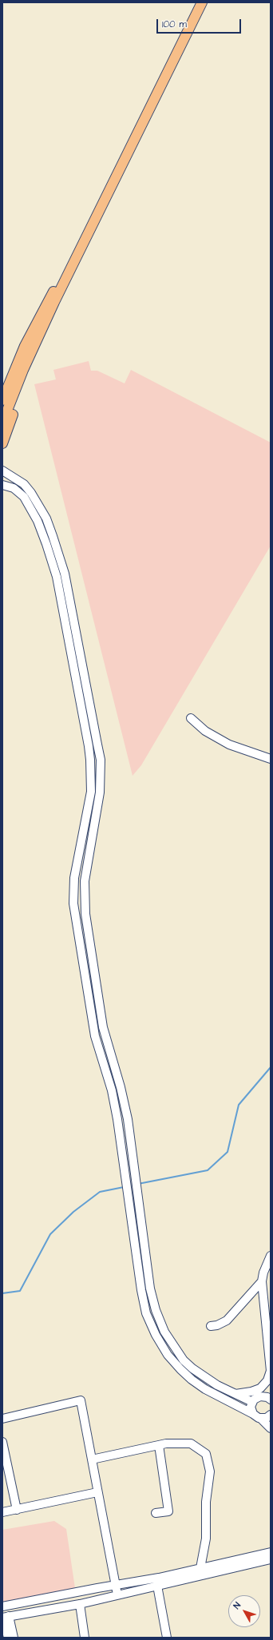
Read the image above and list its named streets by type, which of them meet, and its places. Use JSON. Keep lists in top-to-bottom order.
{
  "scale_bar": "100 m",
  "north": "top left"
}
